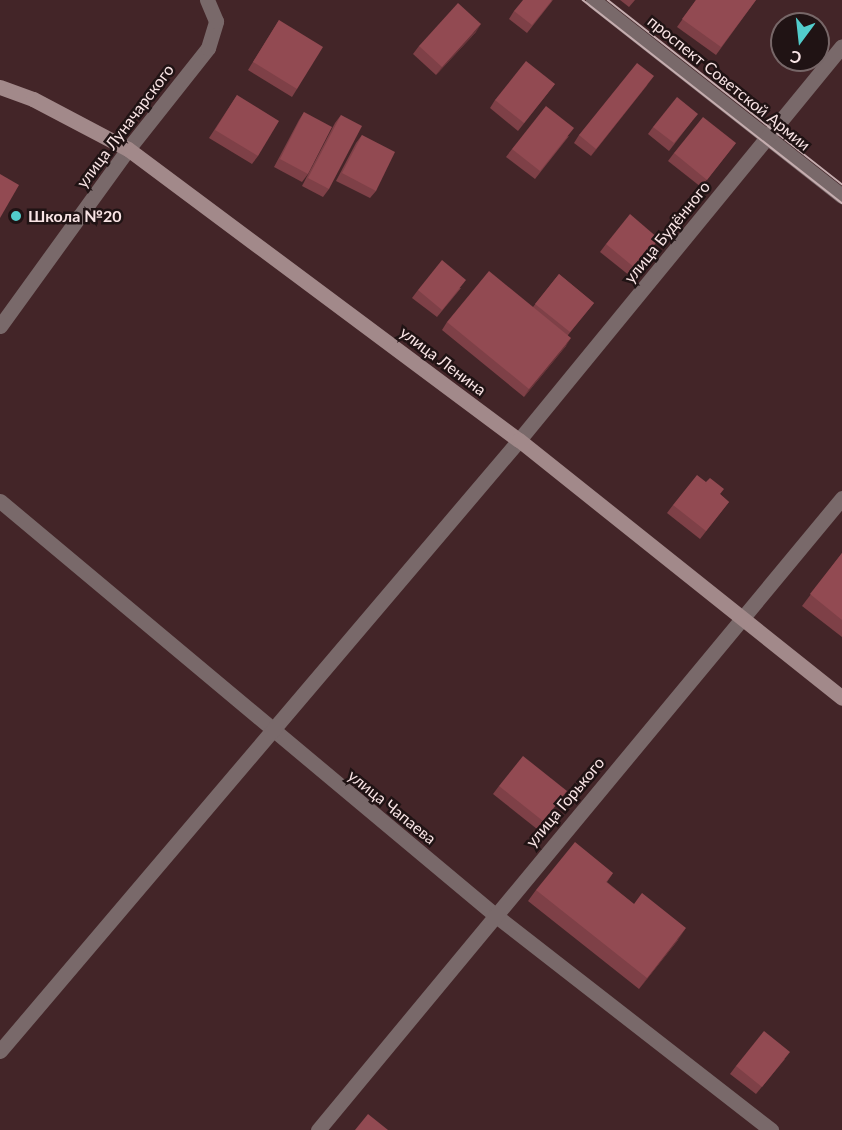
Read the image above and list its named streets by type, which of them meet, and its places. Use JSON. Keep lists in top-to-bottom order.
{
  "streets": {
    "main road": ["улица Ленина"],
    "street": [
      "проспект Советской Армии",
      "улица Луначарского",
      "улица Будённого",
      "улица Горького",
      "улица Чапаева"
    ]
  },
  "crossings": [
    ["проспект Советской Армии", "улица Будённого"],
    ["улица Луначарского", "улица Ленина"],
    ["улица Будённого", "улица Ленина"],
    ["улица Будённого", "улица Чапаева"],
    ["улица Ленина", "улица Горького"],
    ["улица Горького", "улица Чапаева"]
  ],
  "places": ["Школа №20"],
  "north": "bottom"
}
